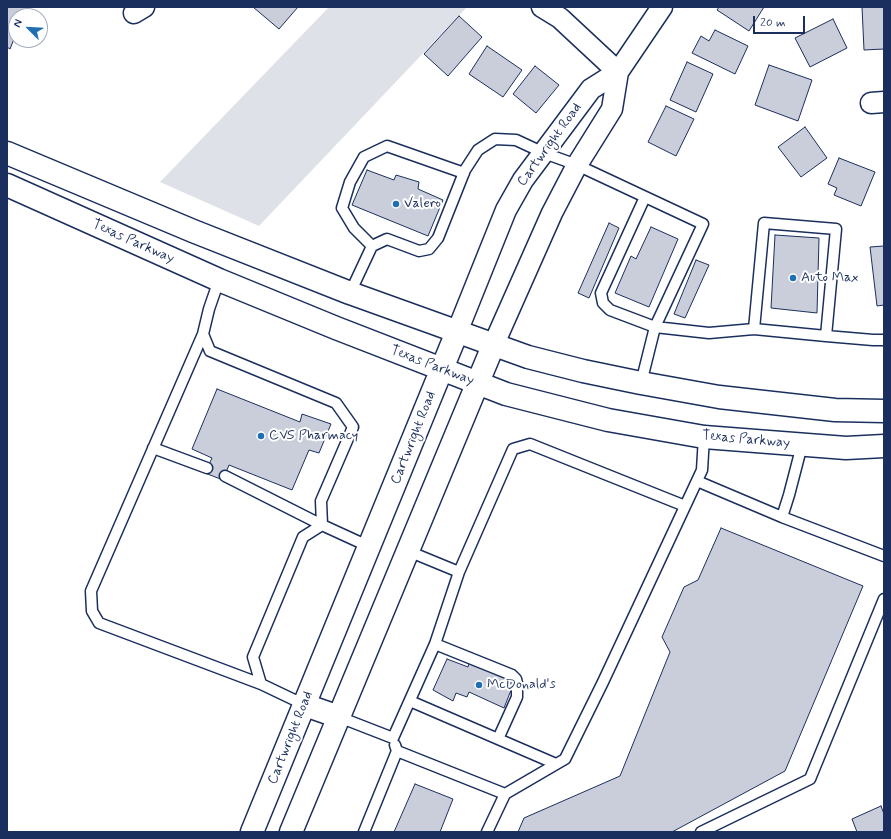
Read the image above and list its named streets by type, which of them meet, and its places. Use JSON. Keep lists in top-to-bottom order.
{
  "streets": {
    "main road": ["Cartwright Road", "Texas Parkway"]
  },
  "crossings": [
    ["Cartwright Road", "Texas Parkway"]
  ],
  "places": [
    "Valero",
    "Auto Max",
    "CVS Pharmacy",
    "McDonald's"
  ],
  "scale_bar": "20 m",
  "north": "top left"
}
